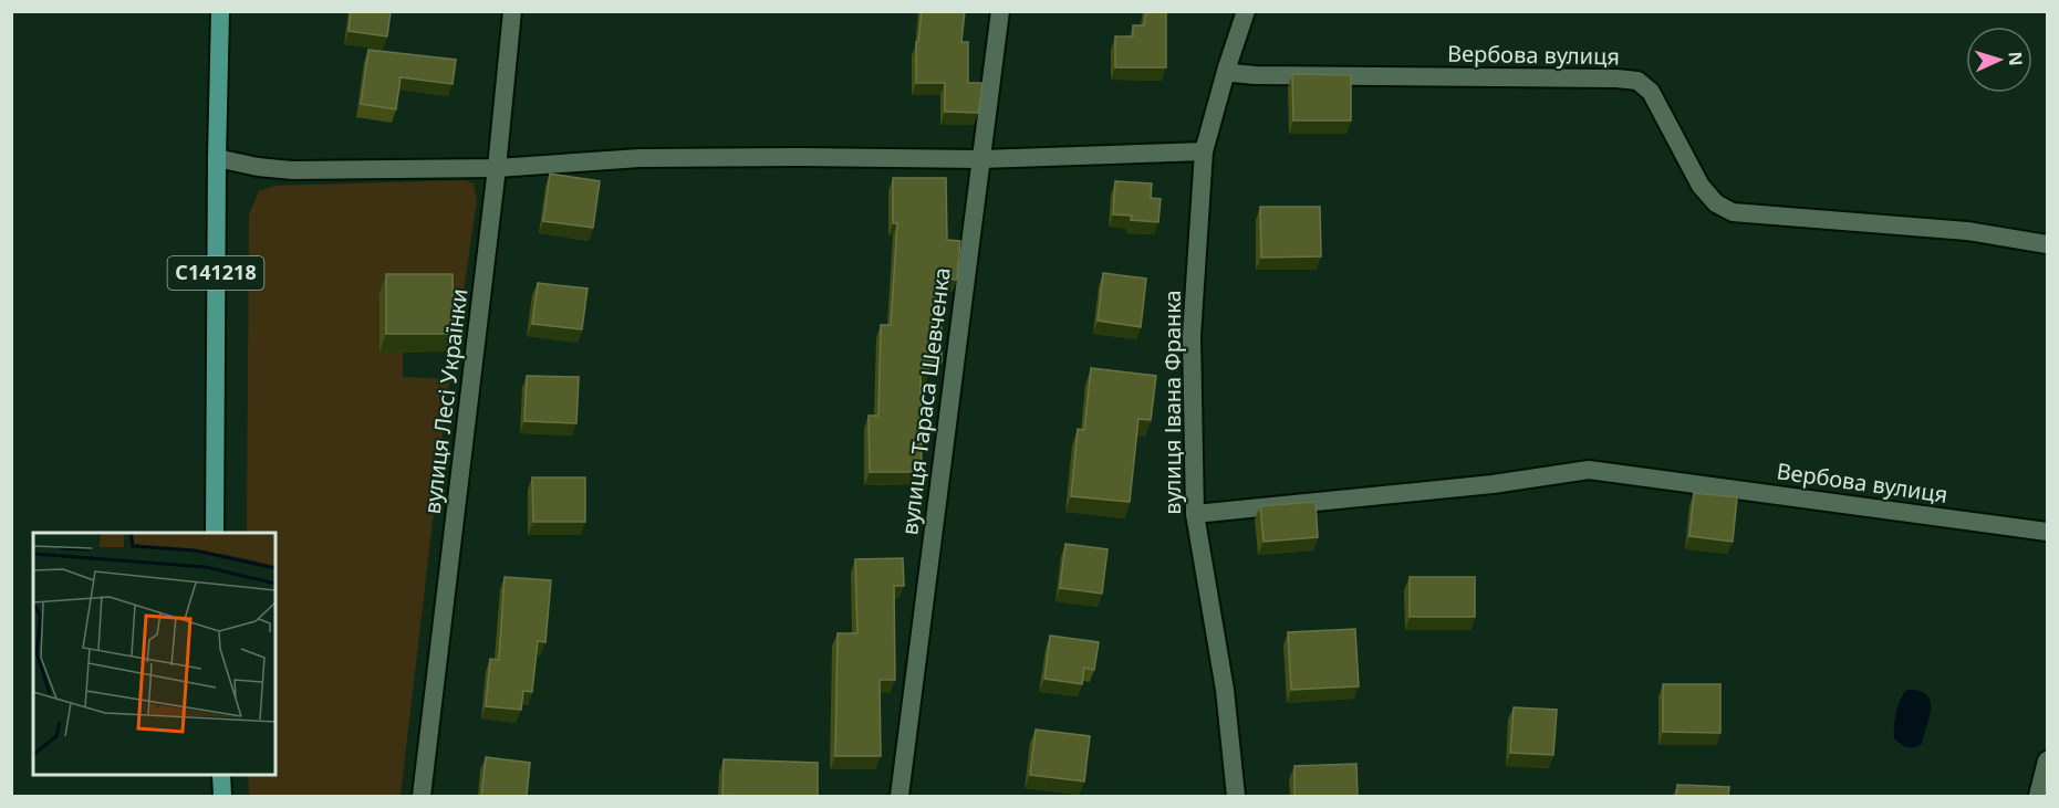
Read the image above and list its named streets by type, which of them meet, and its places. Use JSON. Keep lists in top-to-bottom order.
{
  "streets": {
    "main road": ["С141218"],
    "street": [
      "Вербова вулиця",
      "вулиця Лесі Українки",
      "вулиця Тараса Шевченка",
      "вулиця Івана Франка"
    ]
  },
  "crossings": [
    ["Вербова вулиця", "вулиця Івана Франка"]
  ],
  "north": "right"
}
